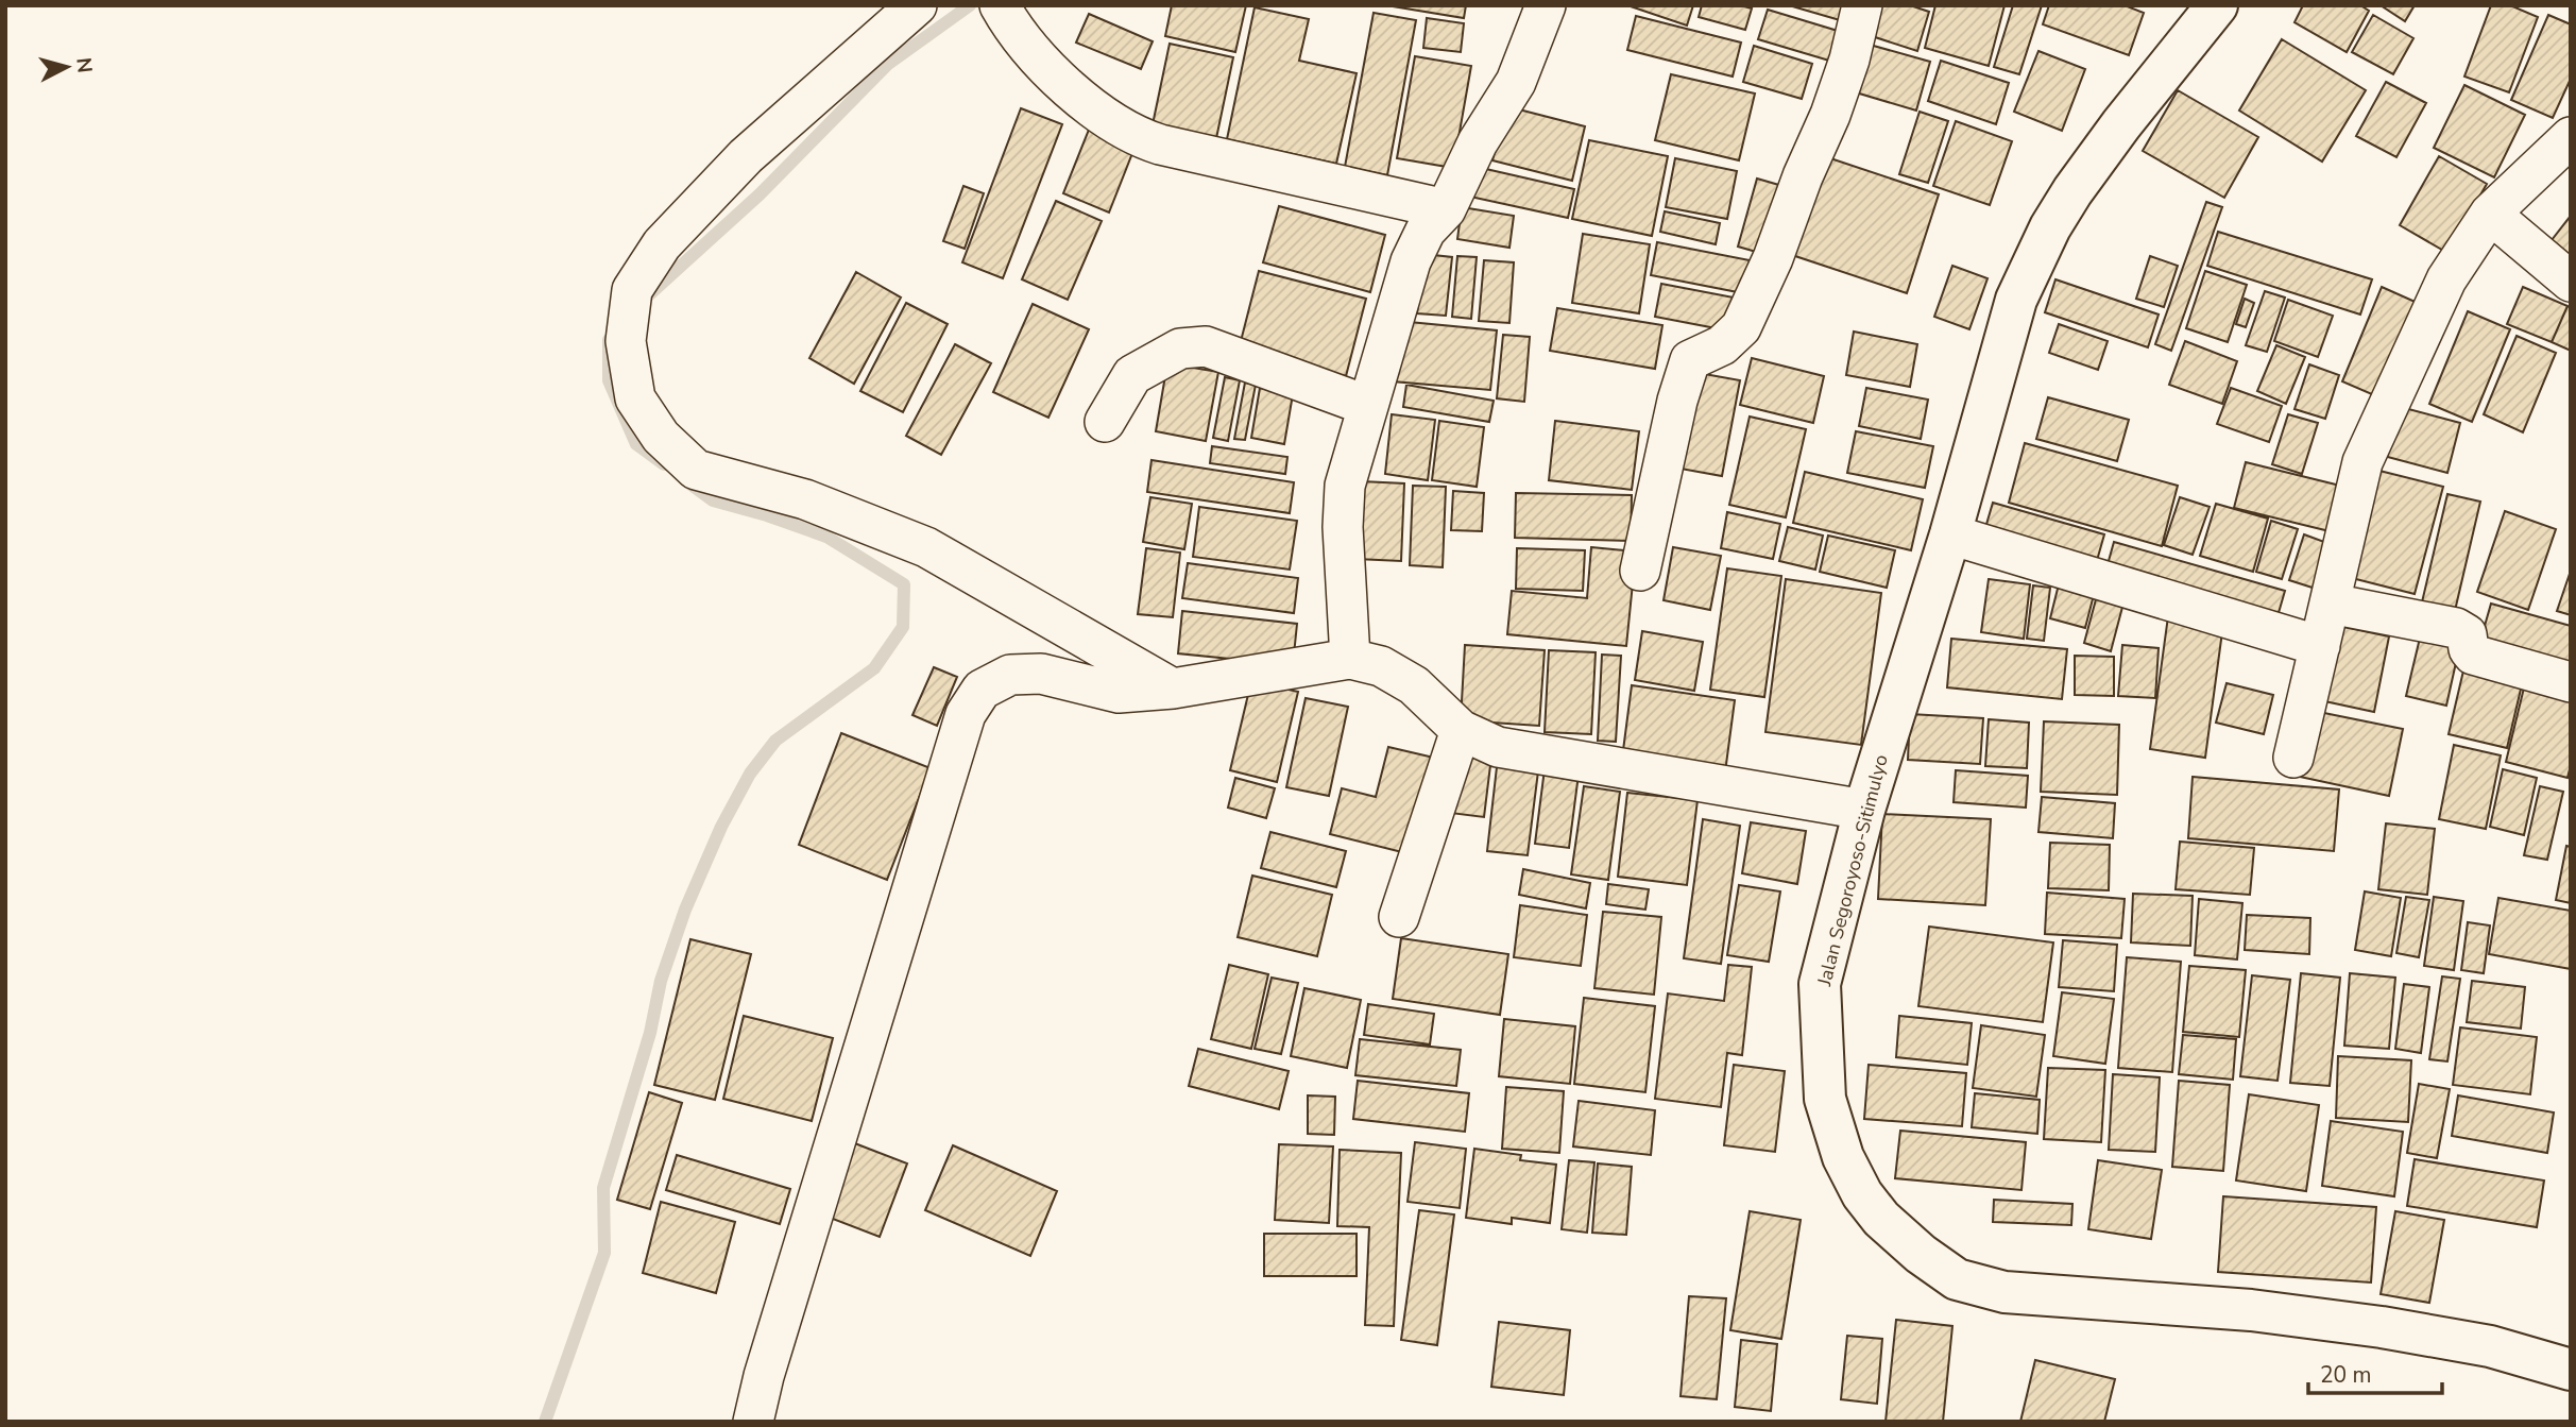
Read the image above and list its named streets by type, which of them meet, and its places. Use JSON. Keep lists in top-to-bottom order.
{
  "streets": {
    "main road": ["Jalan Segoroyoso-Sitimulyo"]
  },
  "scale_bar": "20 m",
  "north": "right"
}
